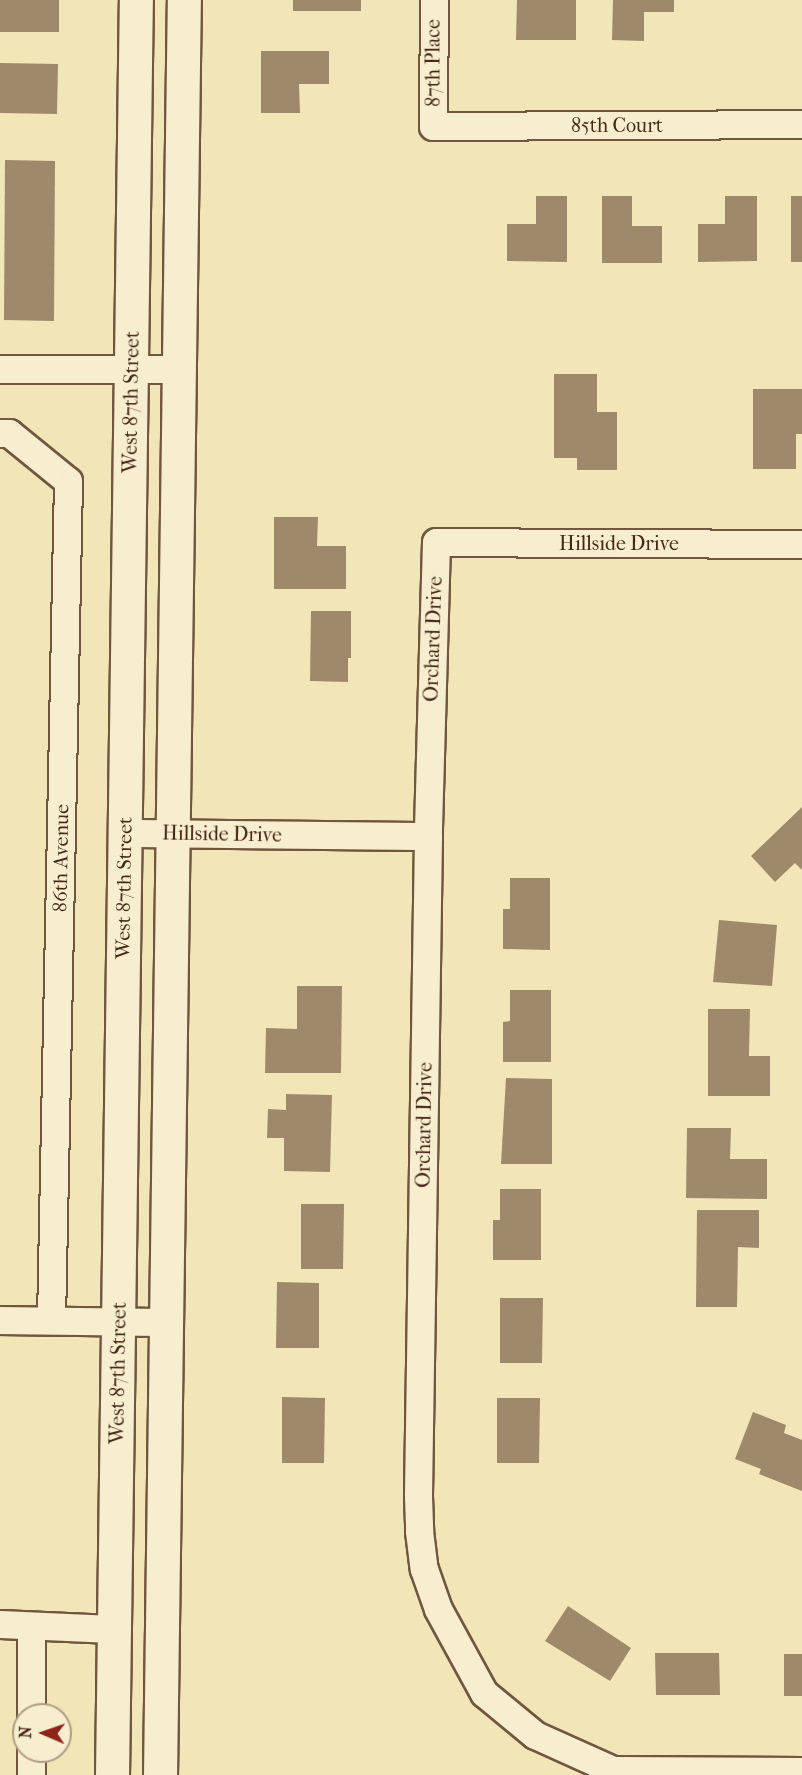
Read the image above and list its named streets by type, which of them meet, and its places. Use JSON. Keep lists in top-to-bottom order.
{
  "streets": {
    "main road": ["West 87th Street"],
    "street": [
      "87th Place",
      "85th Court",
      "Hillside Drive",
      "Orchard Drive",
      "86th Avenue"
    ]
  },
  "crossings": [
    ["87th Place", "85th Court"],
    ["West 87th Street", "Hillside Drive"],
    ["Hillside Drive", "Orchard Drive"]
  ],
  "north": "left"
}
